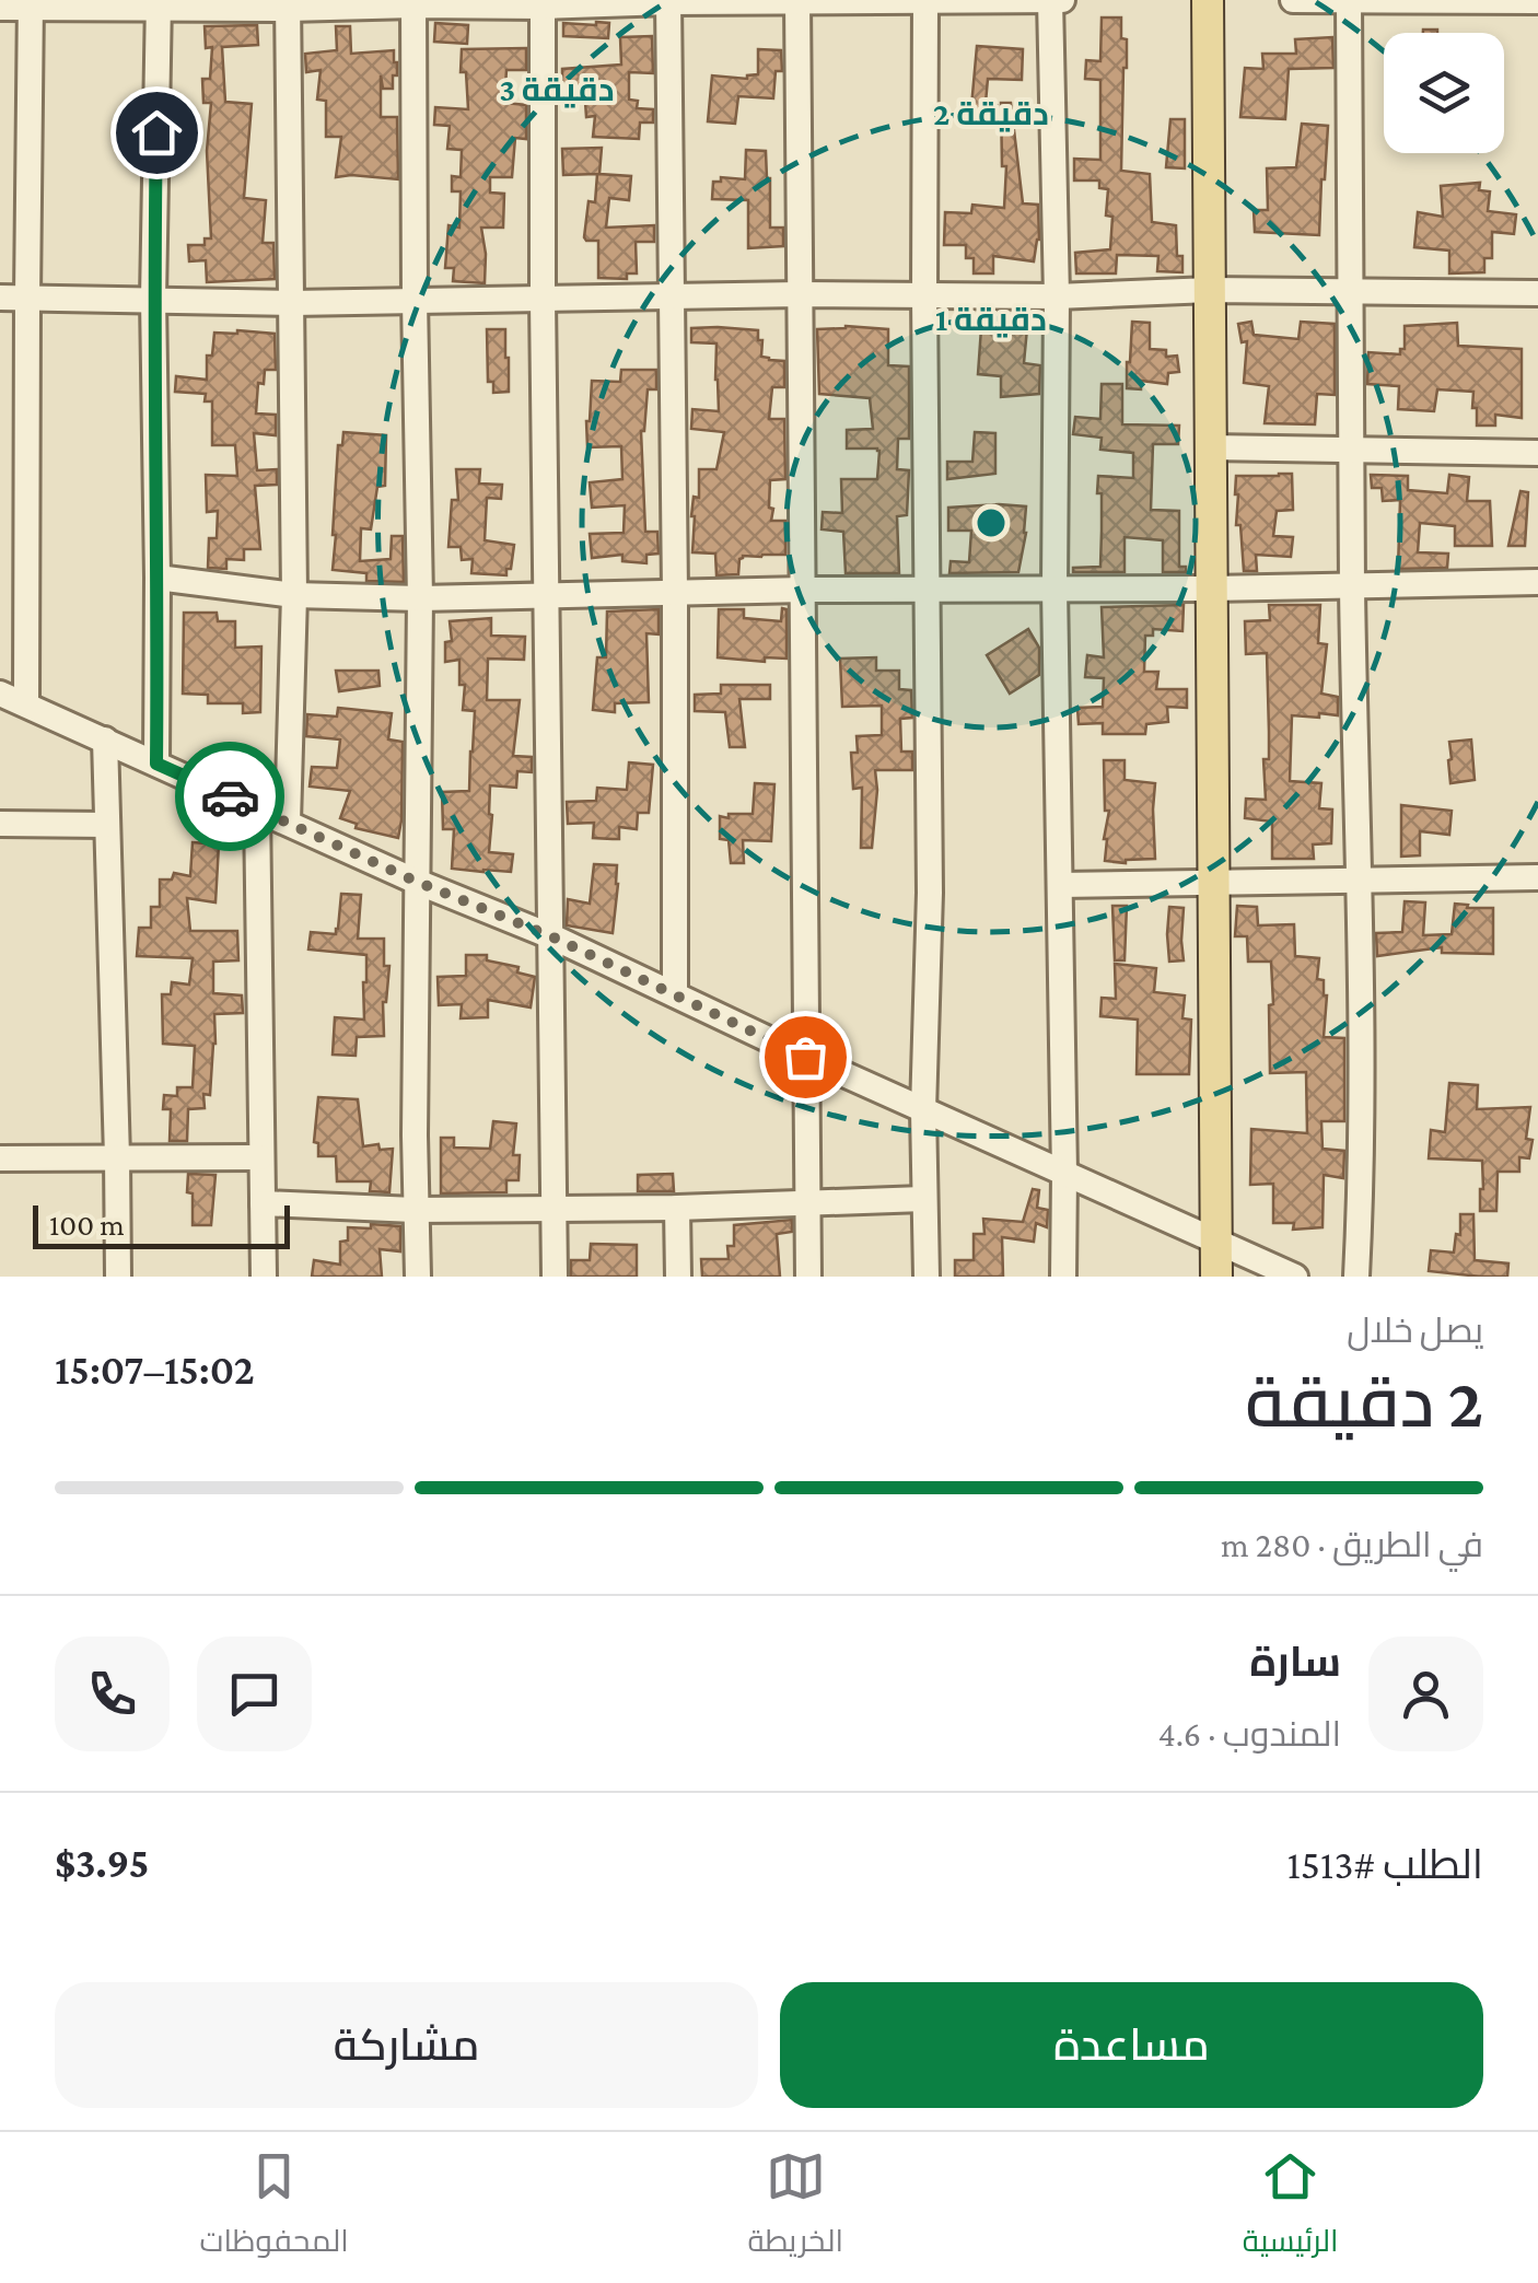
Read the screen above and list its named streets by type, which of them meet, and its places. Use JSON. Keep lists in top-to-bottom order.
{
  "scale_bar": "100 m",
  "page": {
    "scale": "100 m",
    "heading": ["2 دقيقة", "يصل خلال", "15:02–15:07"],
    "panel": [
      "سارة",
      "المندوب · 4.6",
      "الطلب #1513",
      "$3.95"
    ],
    "bar": "في الطريق · 280 m",
    "buttons": ["مساعدة", "مشاركة"],
    "tabs": ["الرئيسية", "الخريطة", "المحفوظات"]
  },
  "rings": ["3 دقيقة", "2 دقيقة", "1 دقيقة"]
}
